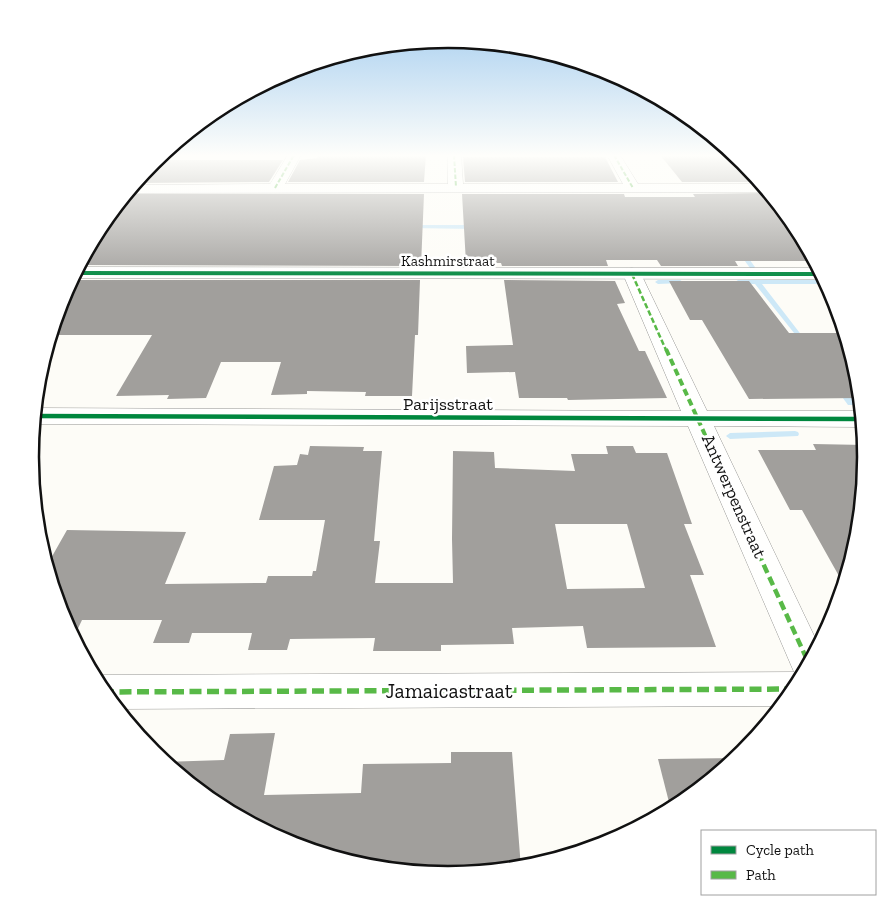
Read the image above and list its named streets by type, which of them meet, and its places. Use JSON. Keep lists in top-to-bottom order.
{
  "streets": {
    "street": [
      "Kashmirstraat",
      "Parijsstraat",
      "Antwerpenstraat",
      "Jamaicastraat"
    ]
  },
  "crossings": [
    ["Kashmirstraat", "Antwerpenstraat"],
    ["Parijsstraat", "Antwerpenstraat"]
  ],
  "legend": ["Cycle path", "Path"]
}
